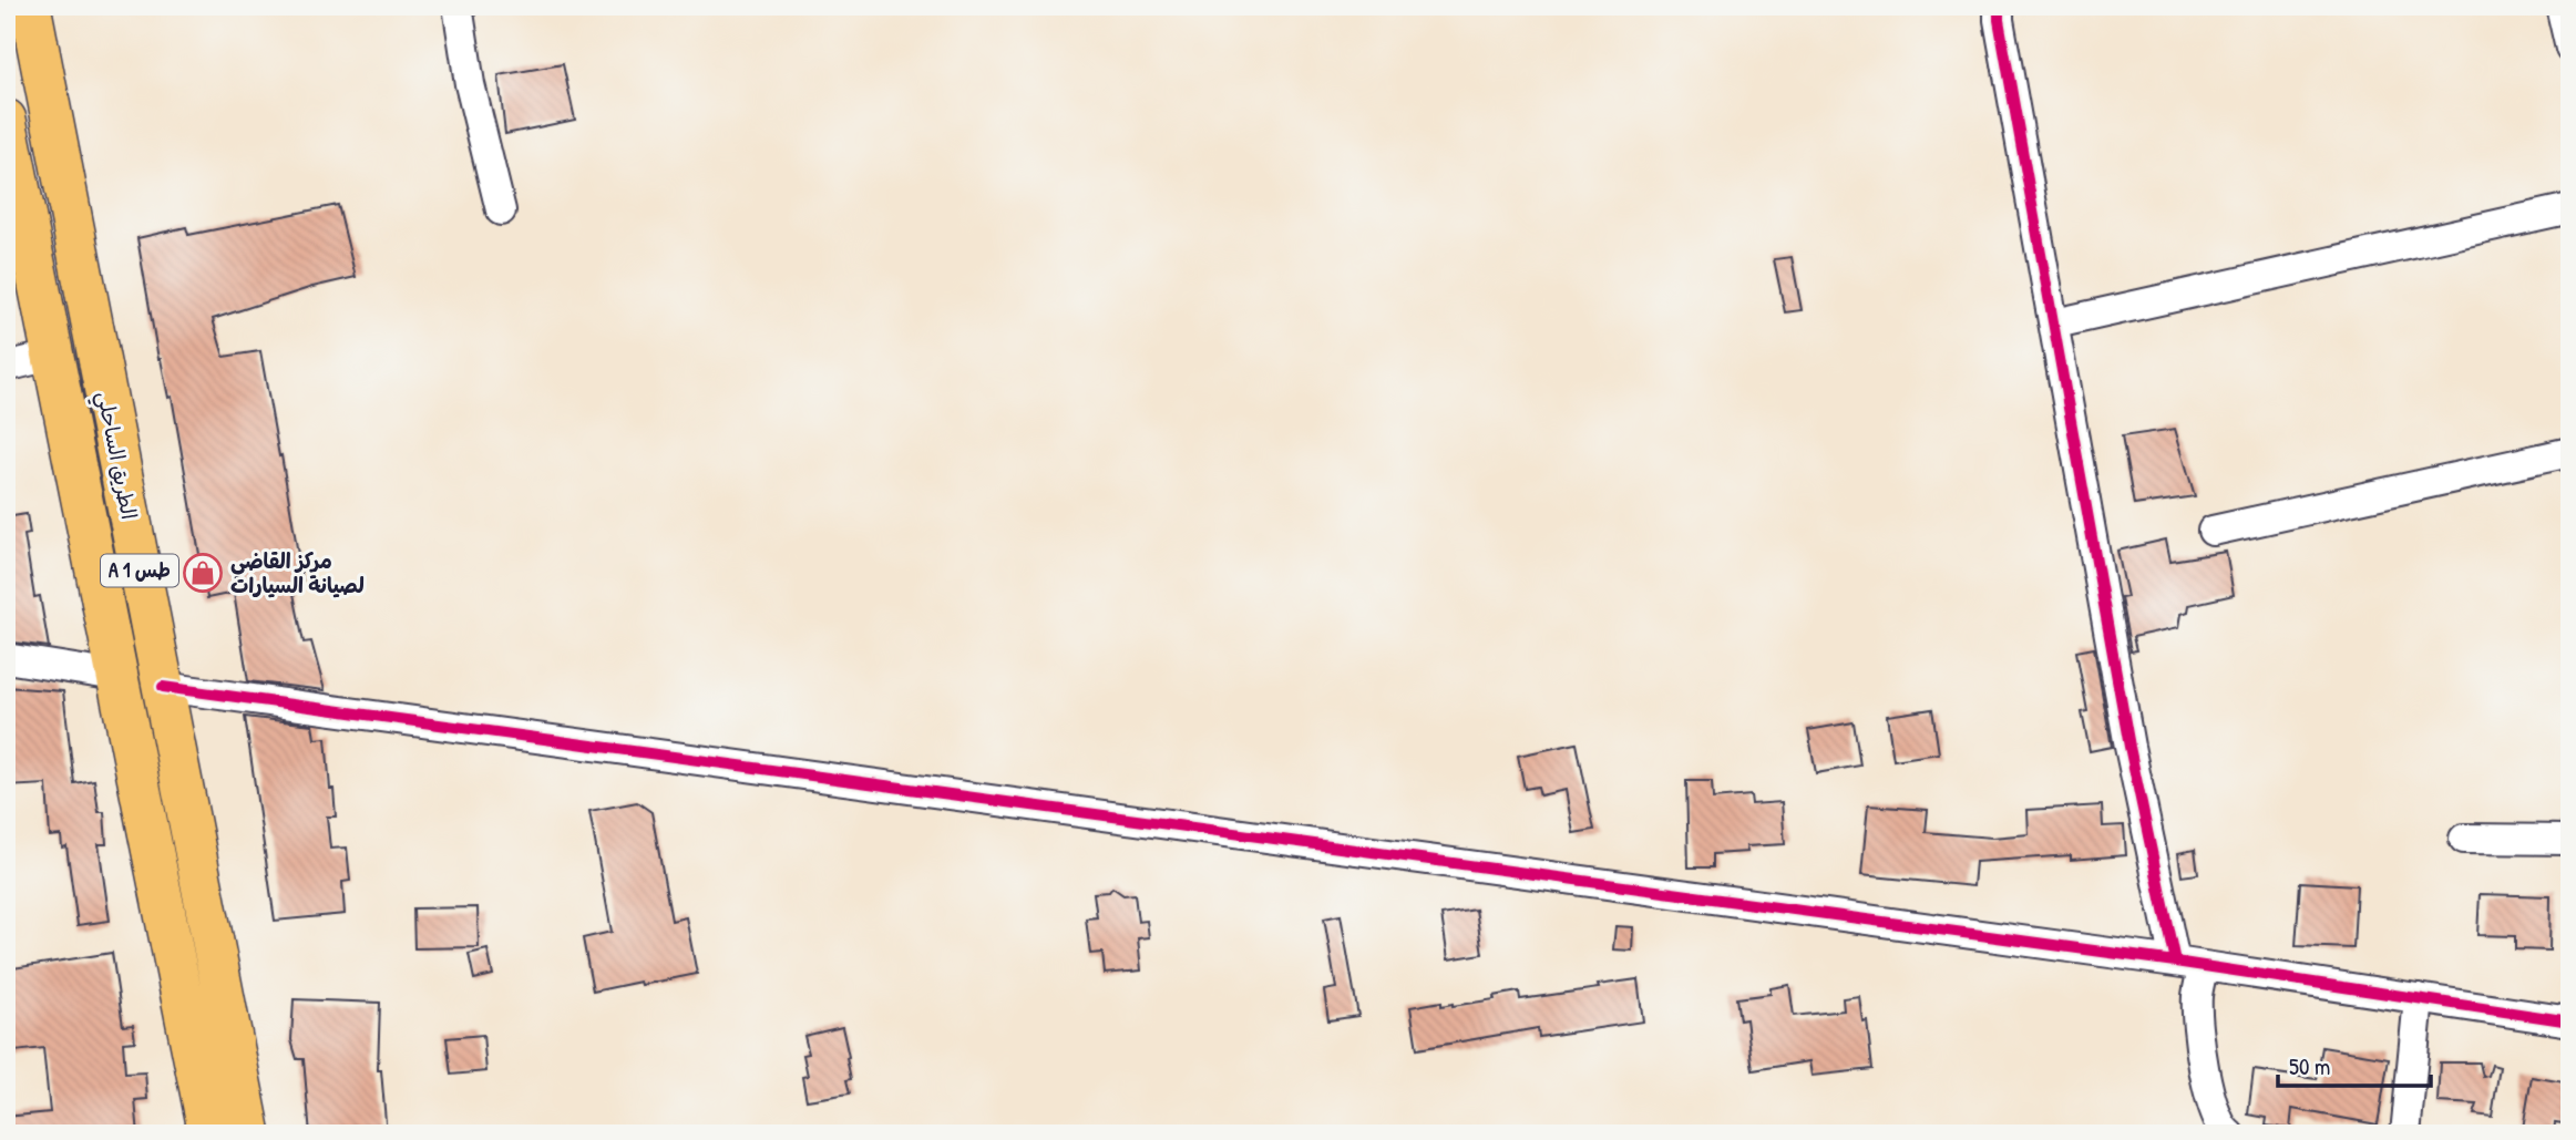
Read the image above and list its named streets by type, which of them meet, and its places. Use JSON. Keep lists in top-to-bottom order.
{
  "streets": {
    "highway": ["الطريق الساحلي", "A 1 طس"]
  },
  "places": {
    "shop": ["مركز القاضي لصيانة السيارات"]
  },
  "scale_bar": "50 m"
}
